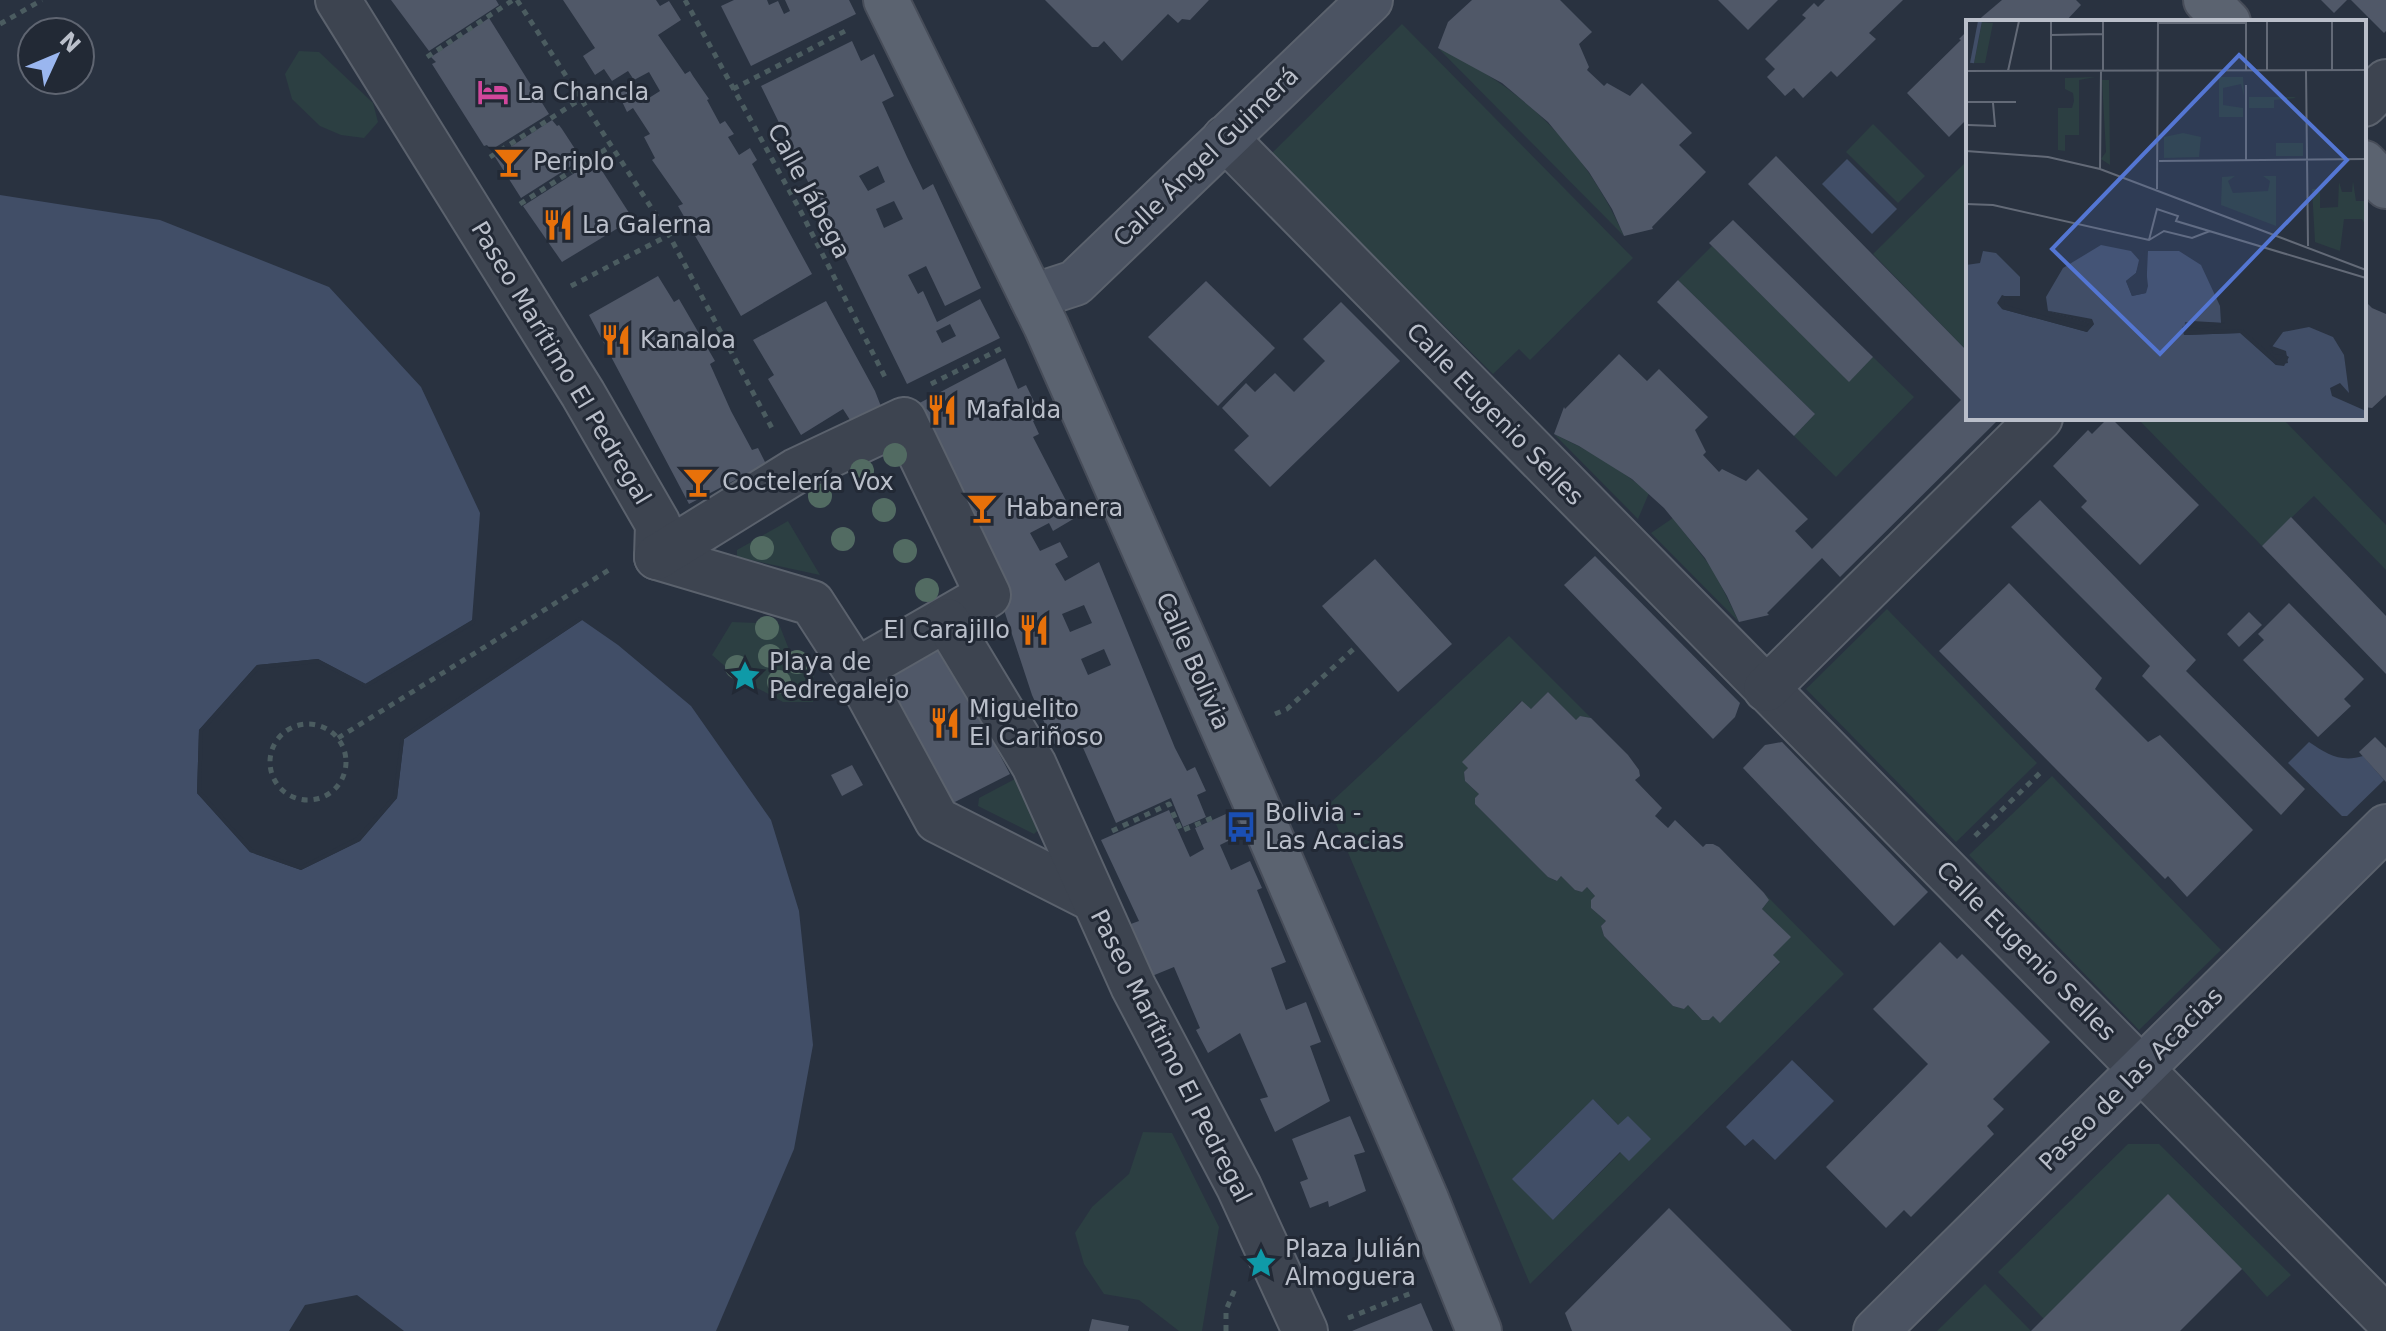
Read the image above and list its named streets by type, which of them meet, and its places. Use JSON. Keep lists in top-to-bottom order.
{
  "streets": {
    "main road": ["Calle Bolivia"],
    "street": [
      "Calle Ángel Guimerá",
      "Paseo Marítimo El Pedregal",
      "Calle Eugenio Selles",
      "Paseo de las Acacias"
    ],
    "path": ["Calle Jábega"]
  },
  "crossings": [
    ["Calle Ángel Guimerá", "Calle Eugenio Selles"],
    ["Calle Ángel Guimerá", "Calle Bolivia"],
    ["Calle Eugenio Selles", "Paseo de las Acacias"]
  ],
  "places": {
    "hotel": ["La Chancla"],
    "bar": ["Periplo", "Coctelería Vox", "Habanera"],
    "restaurant": [
      "La Galerna",
      "Kanaloa",
      "Mafalda",
      "El Carajillo",
      "Miguelito El Cariñoso"
    ],
    "place": ["Playa de Pedregalejo", "Plaza Julián Almoguera"],
    "bus stop": ["Bolivia - Las Acacias"]
  },
  "north": "top right"
}
